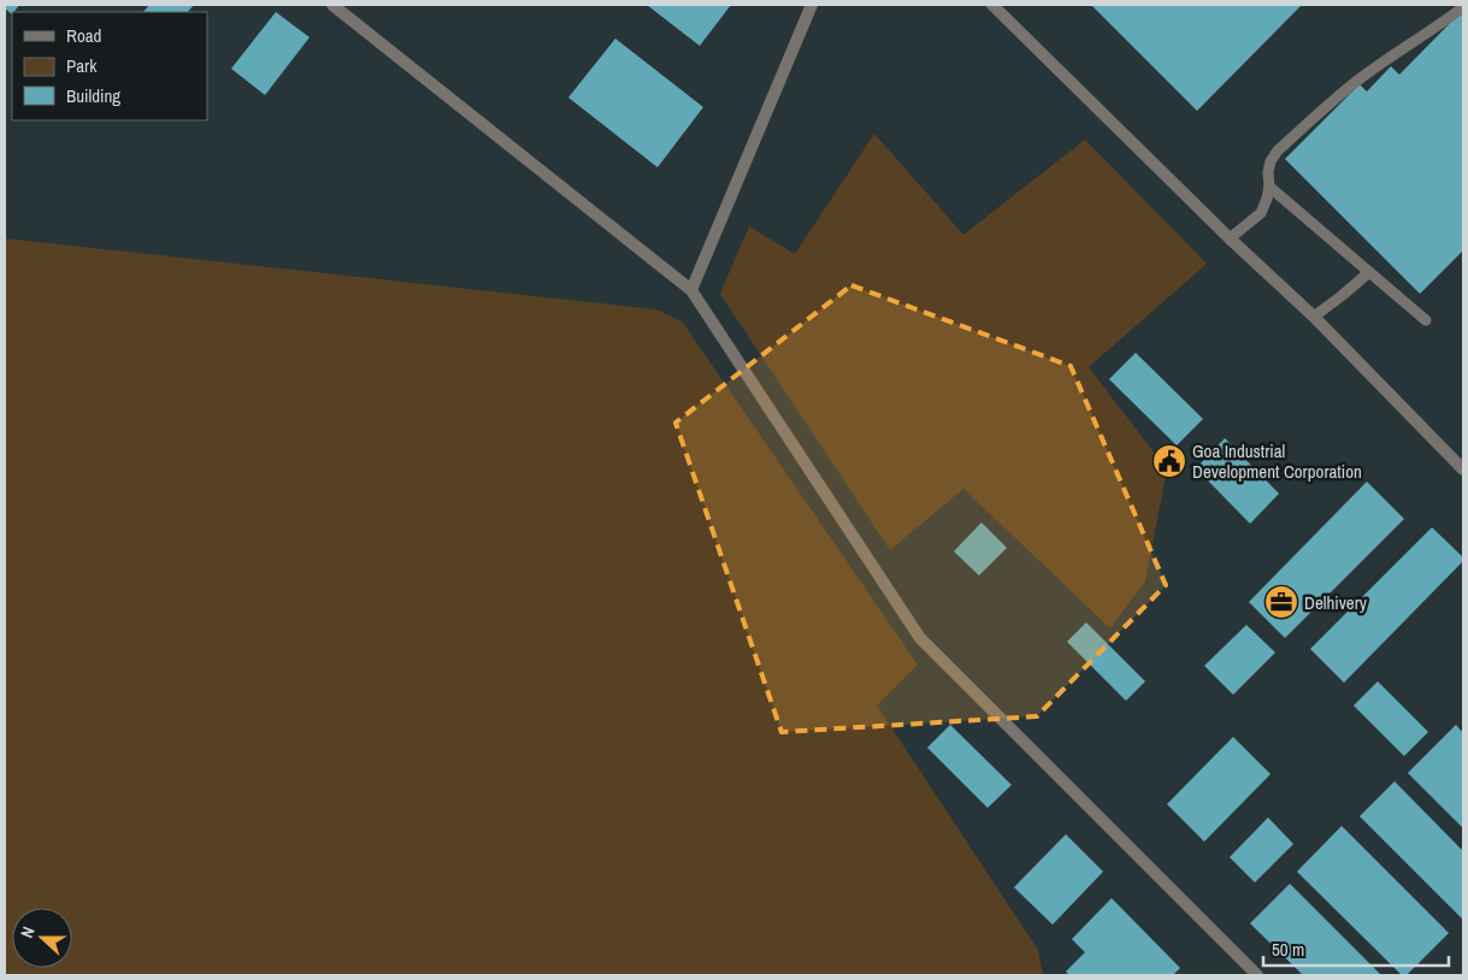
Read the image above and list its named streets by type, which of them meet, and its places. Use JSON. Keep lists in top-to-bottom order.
{
  "places": {
    "public building": ["Goa Industrial Development Corporation"],
    "office": ["Delhivery"]
  },
  "legend": ["Road", "Park", "Building"],
  "scale_bar": "50 m",
  "north": "left"
}
